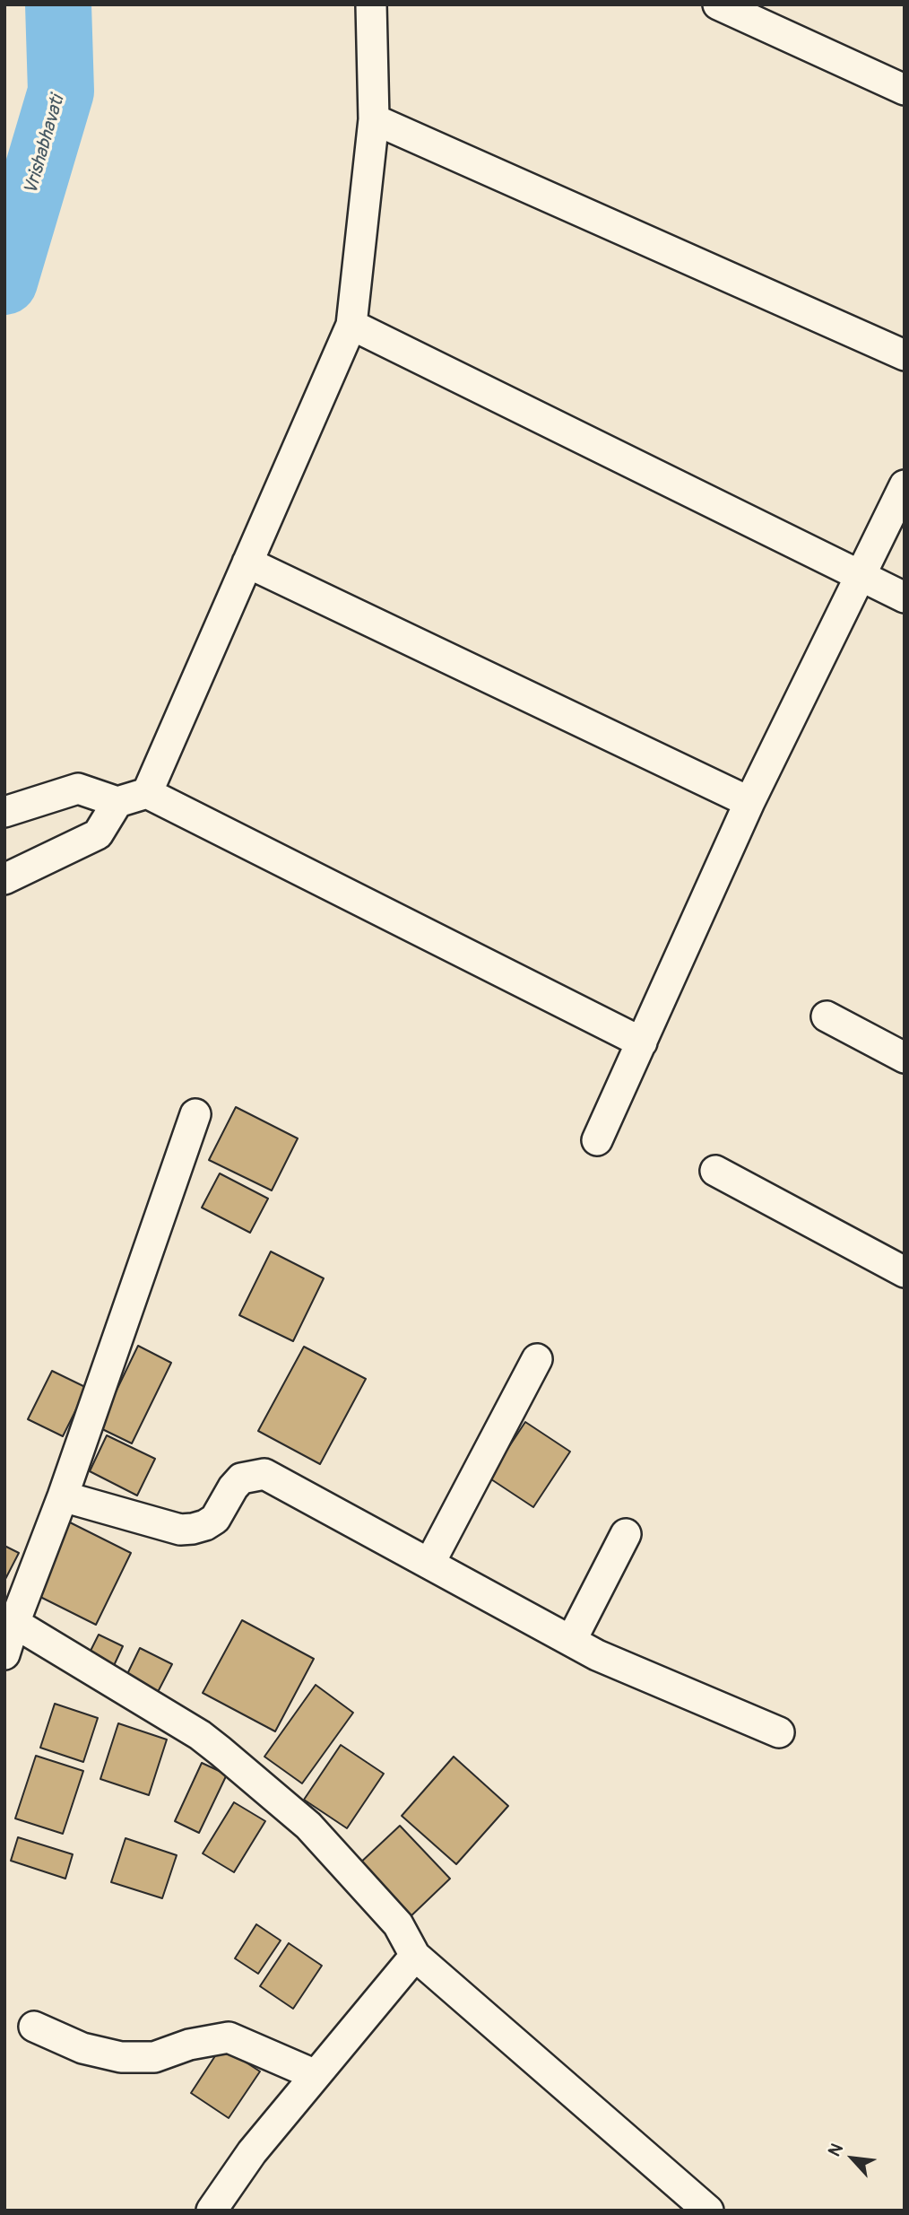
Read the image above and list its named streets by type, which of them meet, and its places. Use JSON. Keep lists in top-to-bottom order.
{
  "water": ["Vrishabhavati"],
  "north": "top left"
}
